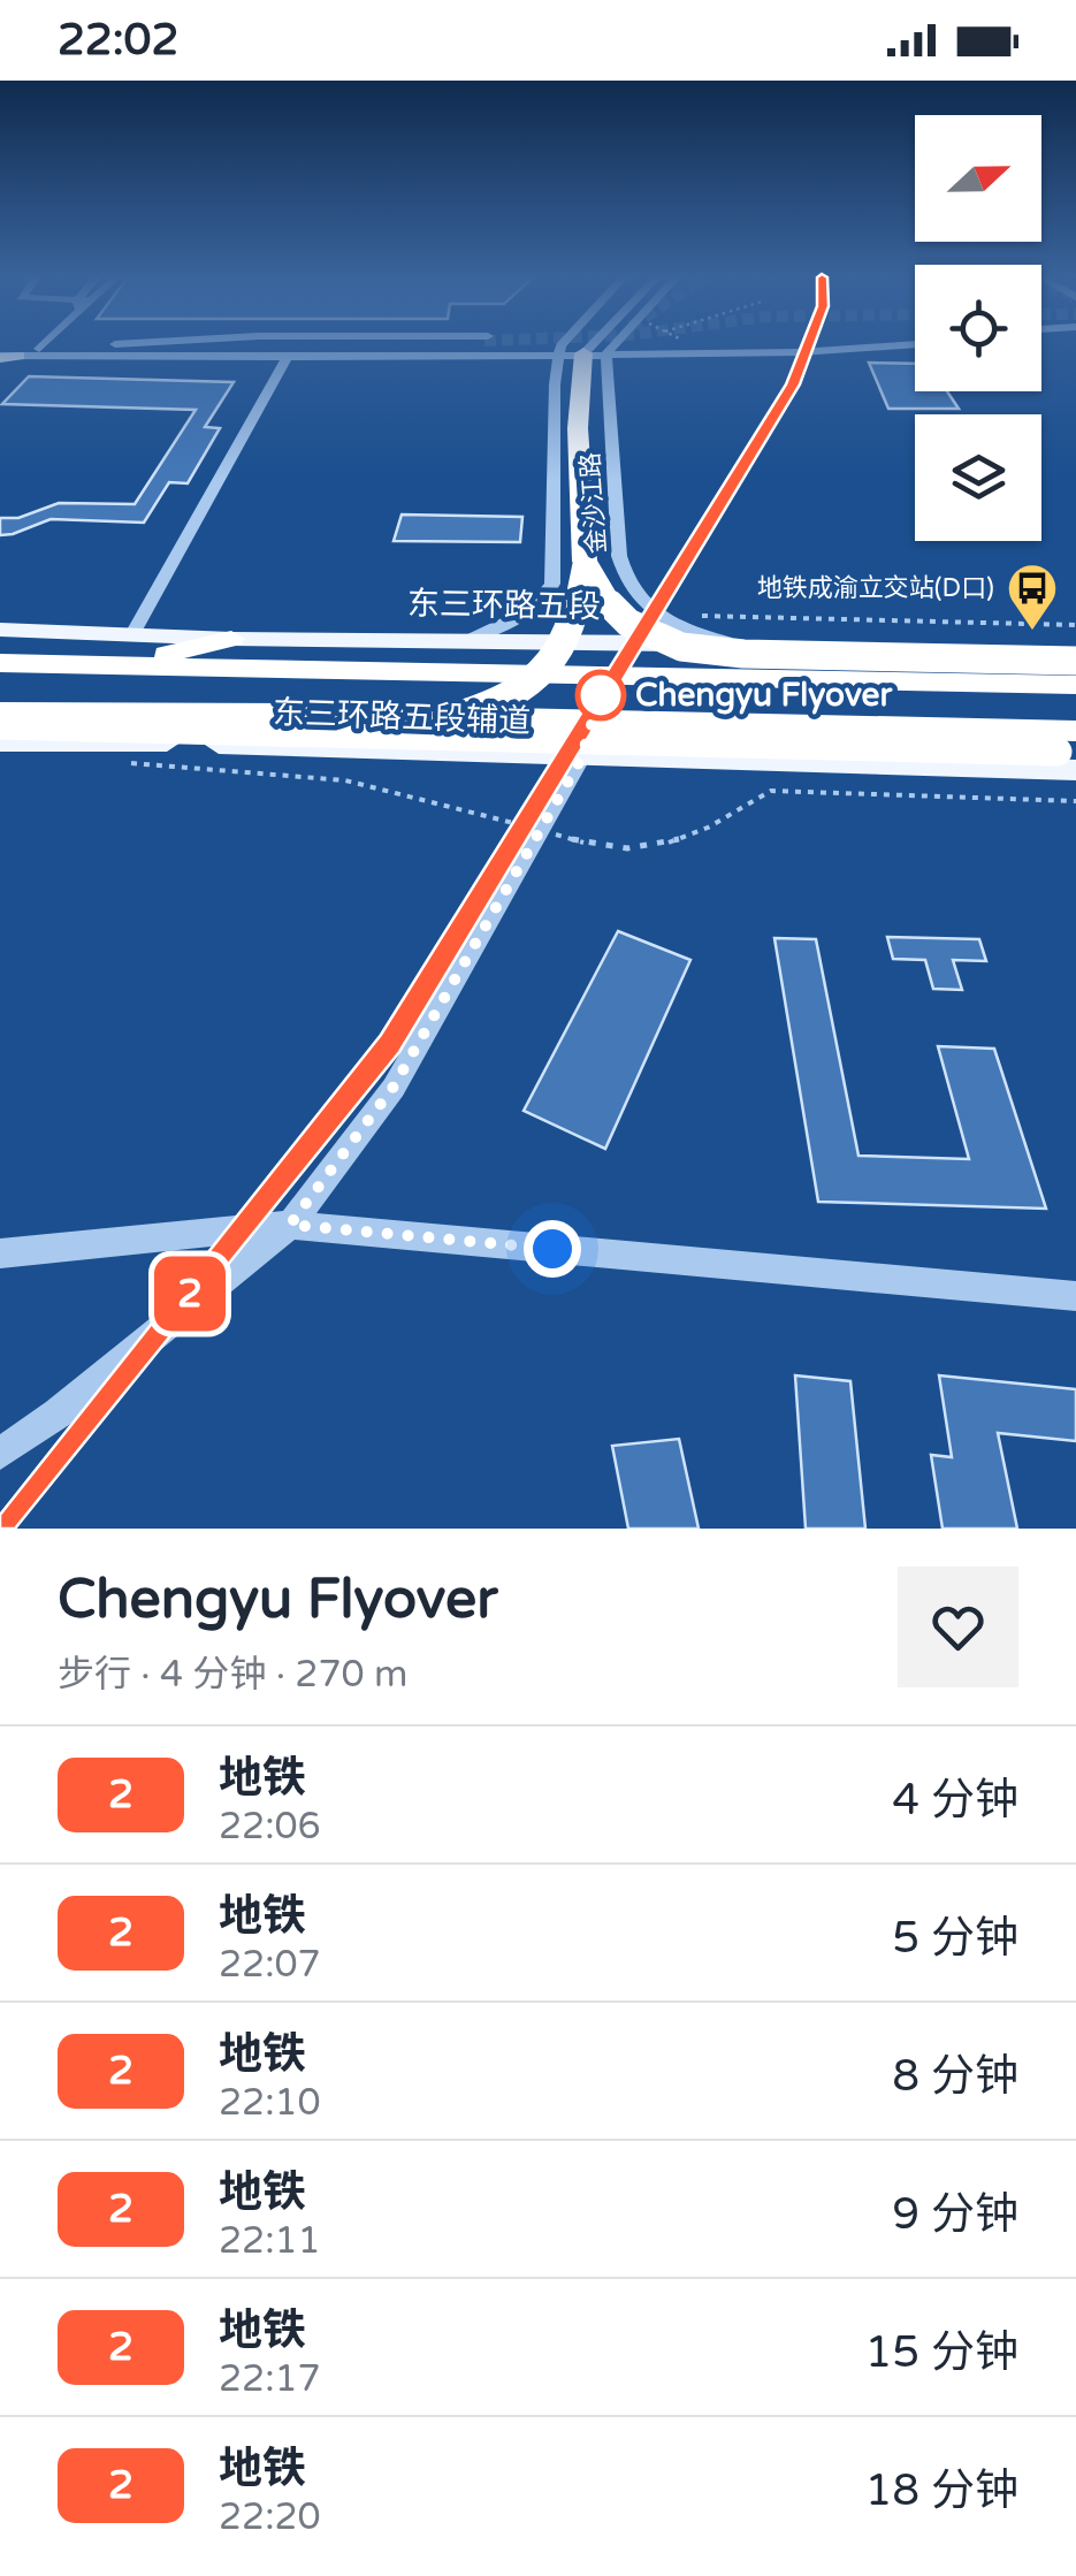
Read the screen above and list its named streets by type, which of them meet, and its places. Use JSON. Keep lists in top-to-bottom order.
{
  "streets": {
    "main road": ["东三环路五段", "东三环路五段辅道"],
    "street": ["金沙江路"]
  },
  "crossings": [
    ["金沙江路", "东三环路五段"]
  ],
  "places": {
    "bus stop": ["地铁成渝立交站(D口)"],
    "other": ["Chengyu Flyover"]
  },
  "lines": ["metro line 2"],
  "north": "right",
  "page": {
    "status": "22:02",
    "on_map": "2",
    "heading": ["Chengyu Flyover", "步行 · 4 分钟 · 270 m"],
    "list": [
      {
        "mark": "2",
        "name": "地铁",
        "note": "22:06",
        "value": "4 分钟"
      },
      {
        "mark": "2",
        "name": "地铁",
        "note": "22:07",
        "value": "5 分钟"
      },
      {
        "mark": "2",
        "name": "地铁",
        "note": "22:10",
        "value": "8 分钟"
      },
      {
        "mark": "2",
        "name": "地铁",
        "note": "22:11",
        "value": "9 分钟"
      },
      {
        "mark": "2",
        "name": "地铁",
        "note": "22:17",
        "value": "15 分钟"
      },
      {
        "mark": "2",
        "name": "地铁",
        "note": "22:20",
        "value": "18 分钟"
      }
    ]
  }
}
